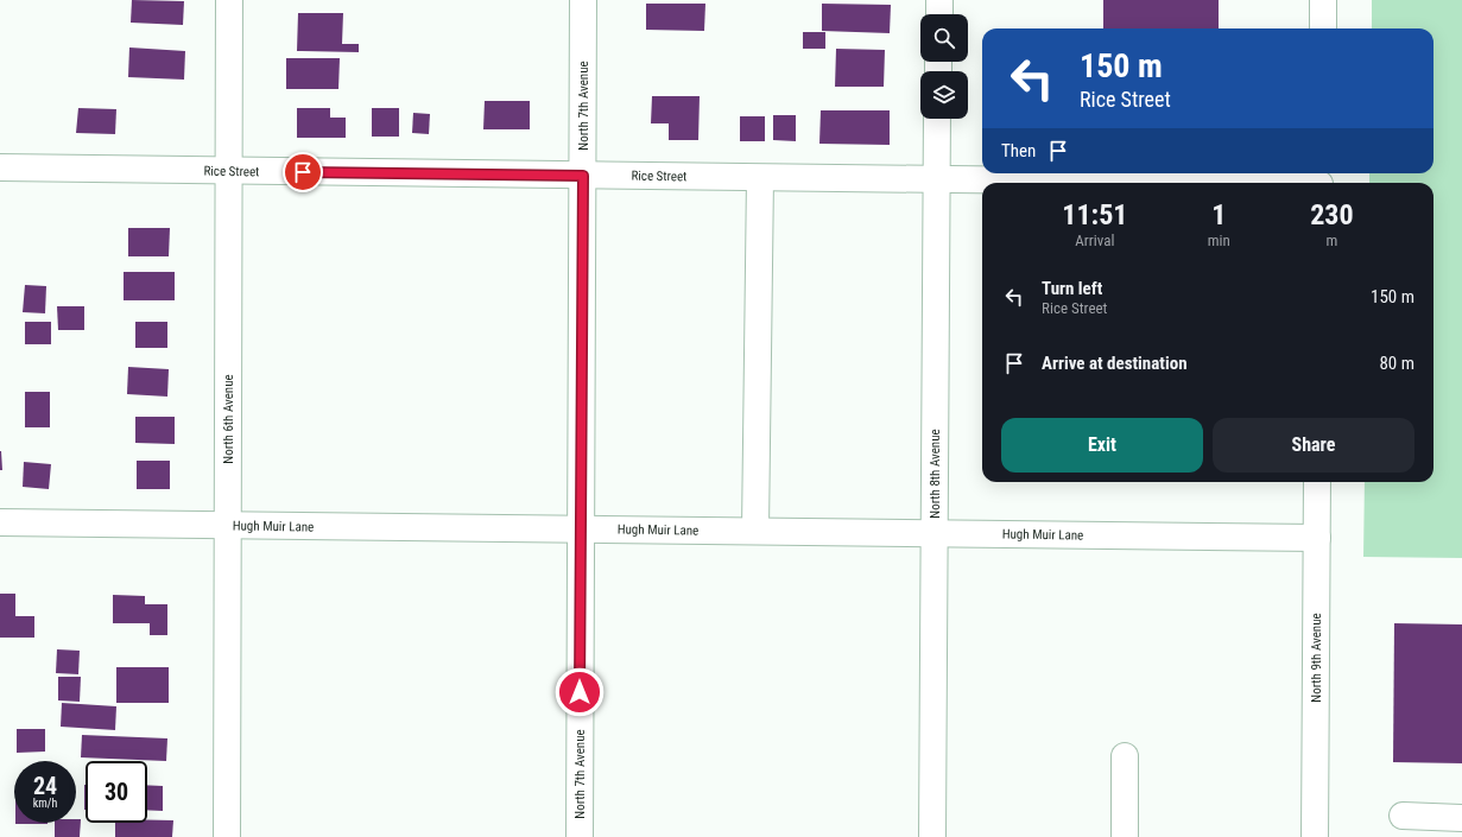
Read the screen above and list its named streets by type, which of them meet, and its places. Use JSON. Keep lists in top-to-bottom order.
{
  "streets": {
    "street": [
      "North 7th Avenue",
      "Rice Street",
      "North 6th Avenue",
      "North 8th Avenue",
      "Hugh Muir Lane",
      "North 9th Avenue"
    ]
  },
  "crossings": [
    ["North 7th Avenue", "Rice Street"],
    ["North 7th Avenue", "Hugh Muir Lane"],
    ["Rice Street", "North 6th Avenue"],
    ["Rice Street", "North 8th Avenue"],
    ["North 6th Avenue", "Hugh Muir Lane"],
    ["North 8th Avenue", "Hugh Muir Lane"],
    ["Hugh Muir Lane", "North 9th Avenue"]
  ],
  "page": {
    "turn": ["150 m", "Rice Street"],
    "then": "Then",
    "eta": [
      "11:51",
      "Arrival",
      "1",
      "min",
      "230",
      "m"
    ],
    "list": [
      {
        "name": "Turn left",
        "note": "Rice Street",
        "value": "150 m"
      },
      {
        "name": "Arrive at destination",
        "value": "80 m"
      }
    ],
    "buttons": ["Exit", "Share"],
    "speed": "24 km/h",
    "limit": "30"
  }
}
